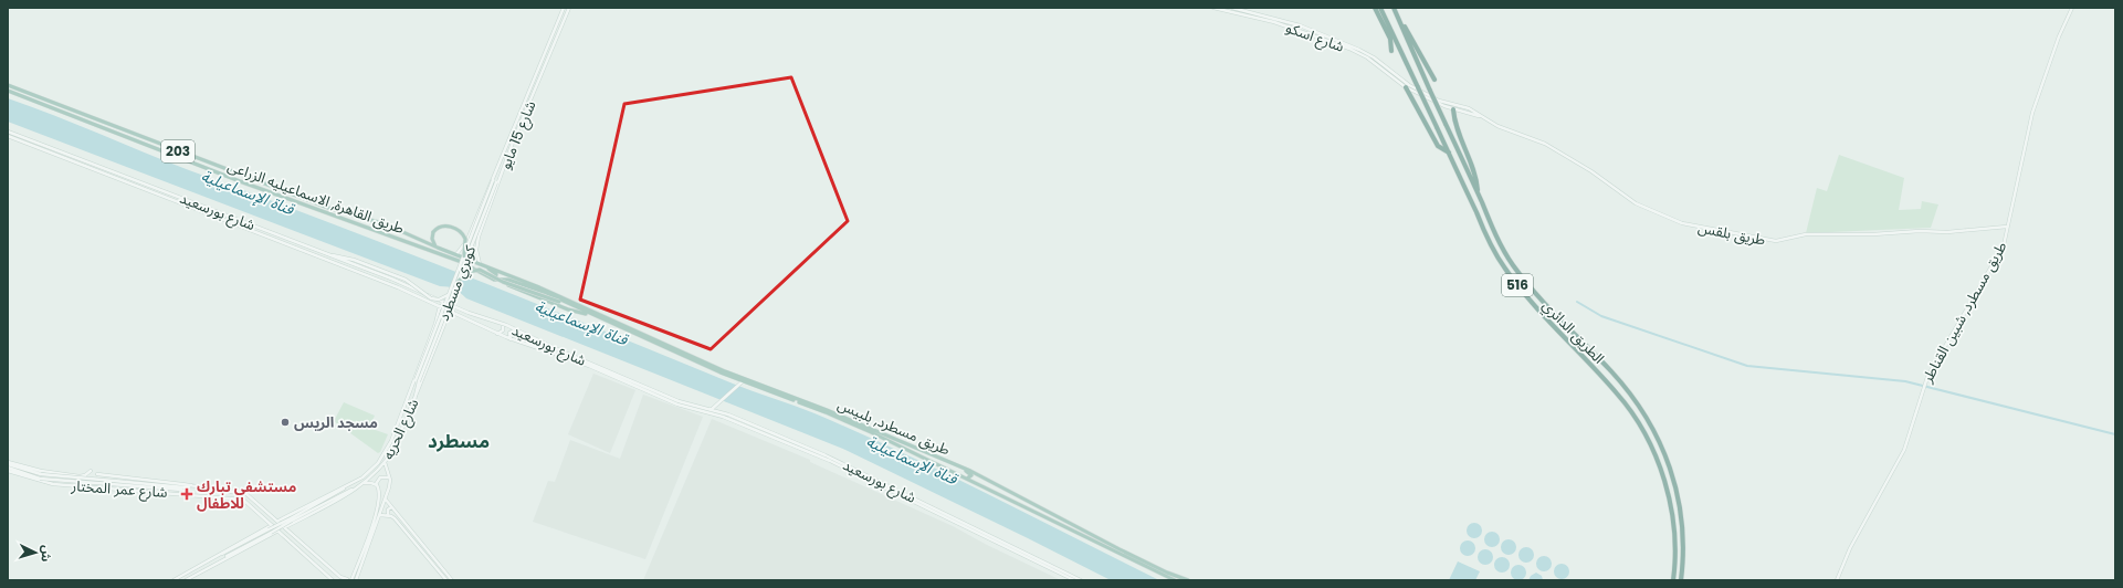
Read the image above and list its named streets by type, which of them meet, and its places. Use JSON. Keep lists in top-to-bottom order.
{
  "streets": {
    "highway": ["516", "الطريق الدائري"],
    "main road": [
      "شارع اسكو",
      "شارع 15 مايو",
      "203",
      "طريق القاهرة, الاسماعيليه الزراعى",
      "شارع بورسعيد",
      "طريق بلقس",
      "كوبري مسطرد",
      "طريق مسطرد, شبين القناطر",
      "طريق مسطرد, بلبيس",
      "شارع الحريه",
      "شارع عمر المختار"
    ]
  },
  "crossings": [
    ["شارع 15 مايو", "طريق القاهرة, الاسماعيليه الزراعى"],
    ["شارع 15 مايو", "كوبري مسطرد"],
    ["طريق القاهرة, الاسماعيليه الزراعى", "طريق مسطرد, بلبيس"],
    ["شارع بورسعيد", "شارع الحريه"],
    ["طريق بلقس", "طريق مسطرد, شبين القناطر"],
    ["كوبري مسطرد", "شارع الحريه"]
  ],
  "districts": ["مسطرد"],
  "water": ["قناة الإسماعيلية"],
  "places": {
    "other": ["مسجد الريس"],
    "health": ["مستشفى تبارك للاطفال"]
  },
  "north": "right"
}
